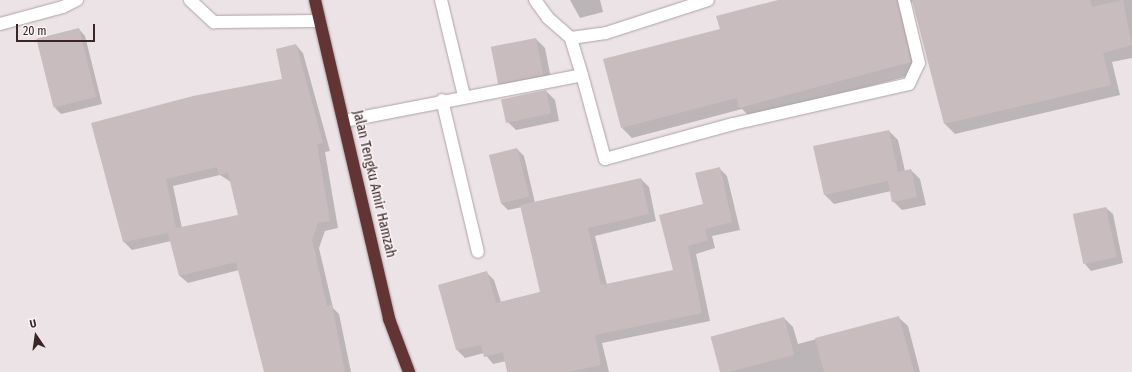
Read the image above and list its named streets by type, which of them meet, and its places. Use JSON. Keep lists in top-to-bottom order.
{
  "streets": {
    "highway": ["Jalan Tengku Amir Hamzah"]
  },
  "scale_bar": "20 m",
  "north": "top"
}
